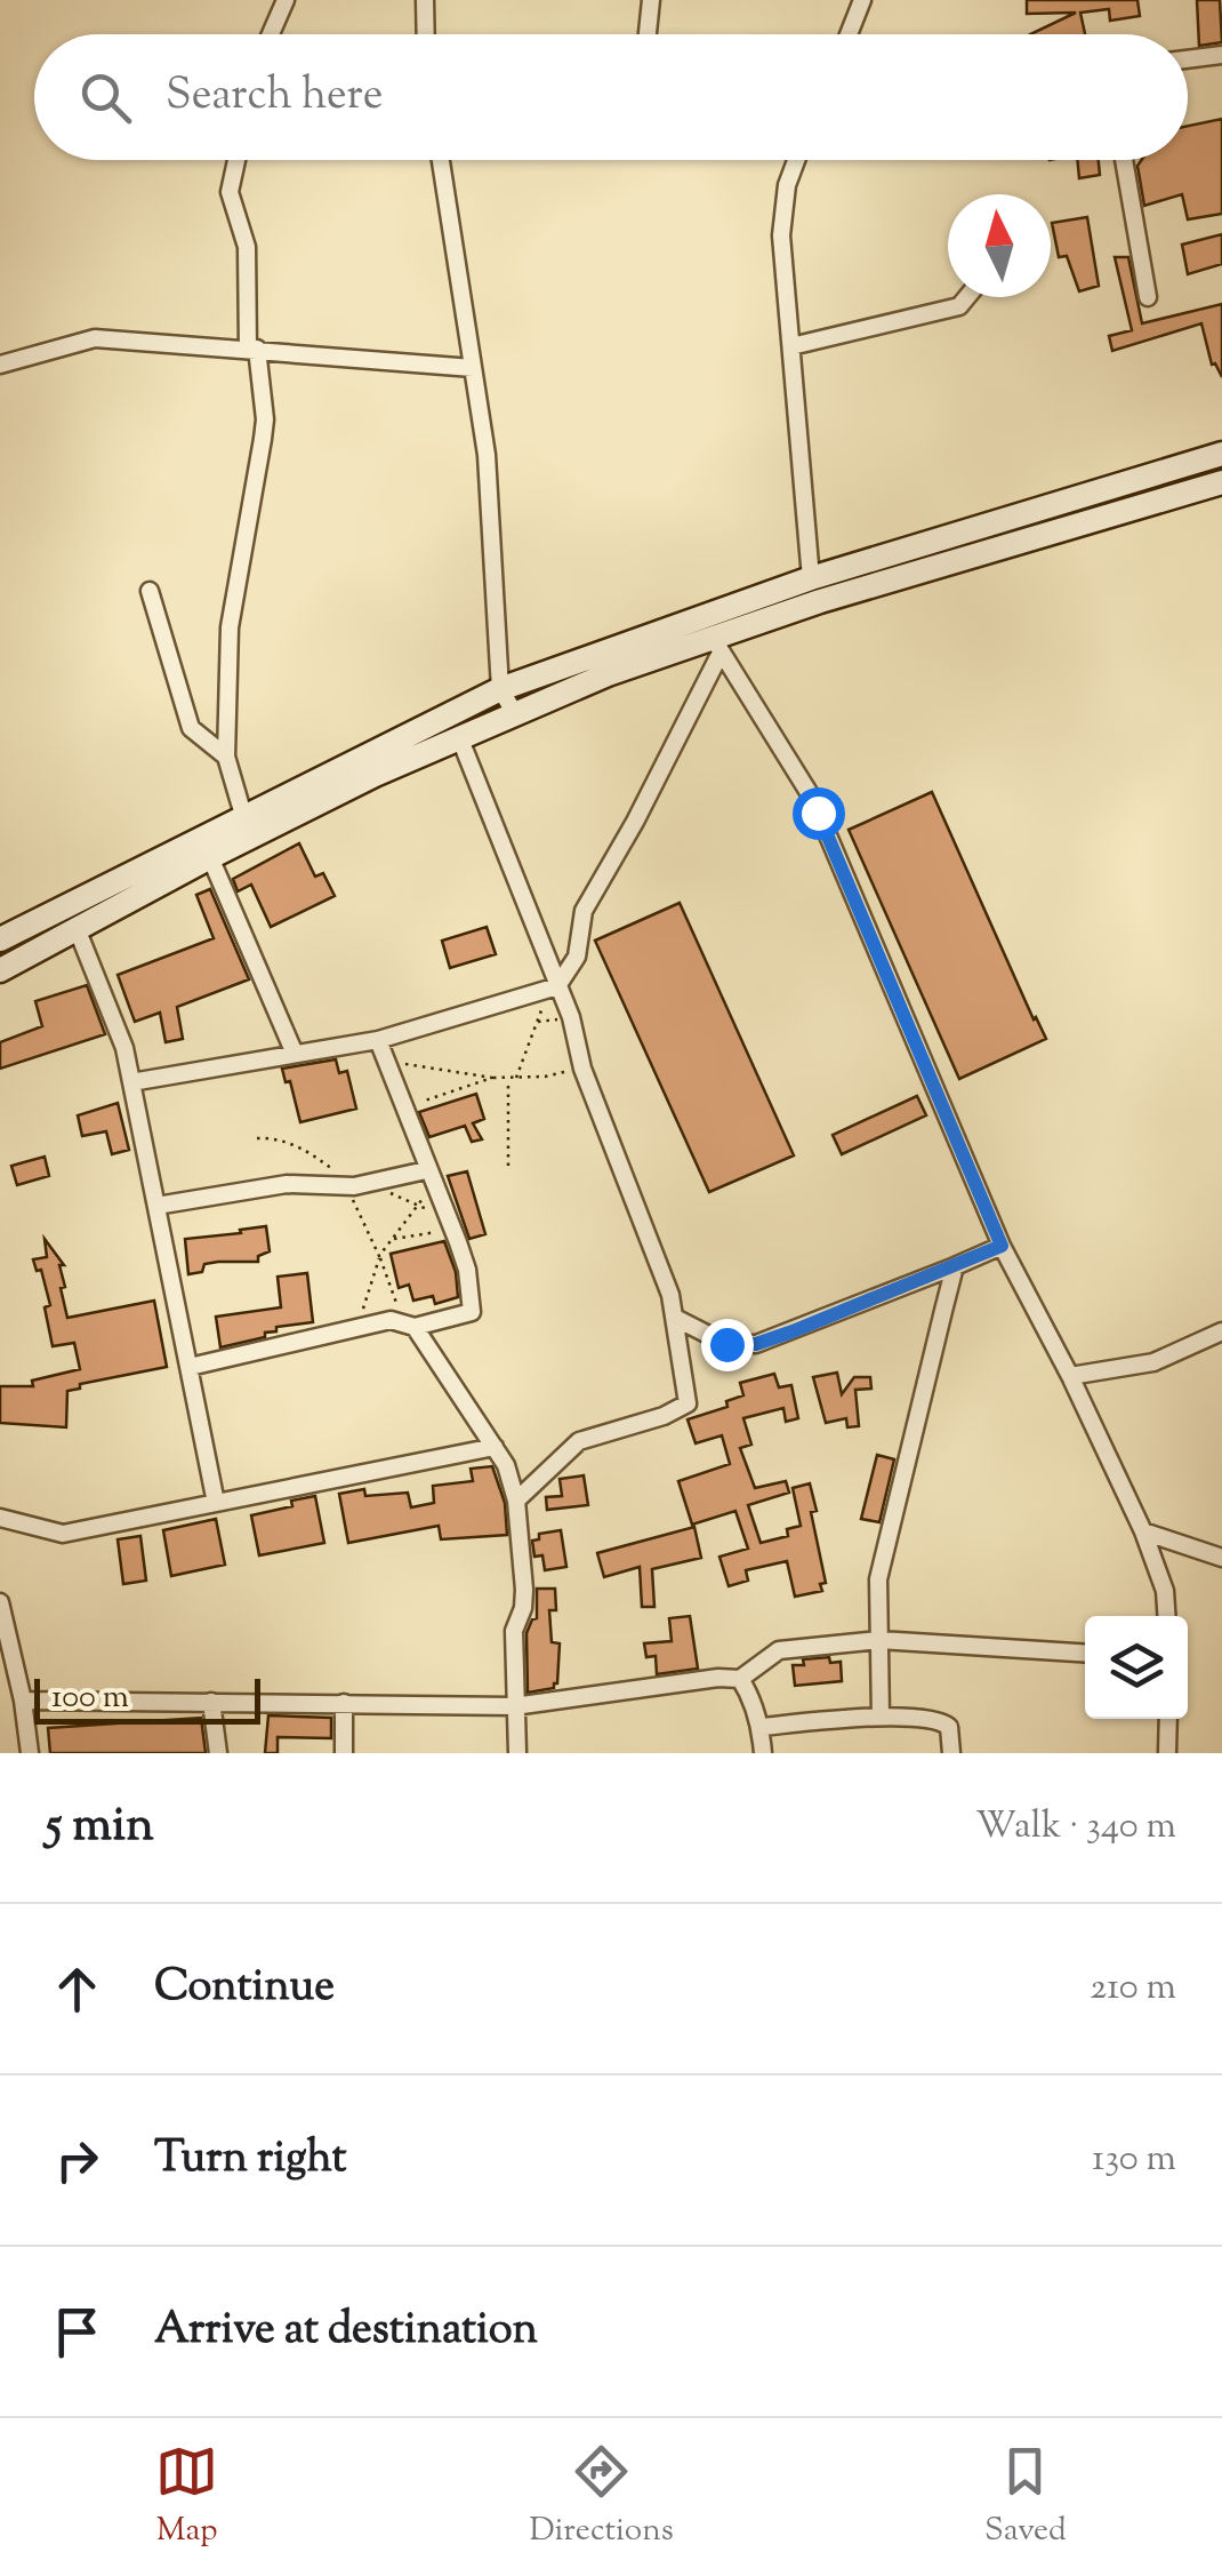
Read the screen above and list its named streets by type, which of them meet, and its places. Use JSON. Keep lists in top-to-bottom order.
{
  "scale_bar": "100 m",
  "north": "top",
  "page": {
    "search": "Search here",
    "scale": "100 m",
    "heading": ["5 min", "Walk · 340 m"],
    "list": [
      ["Continue", "210 m"],
      ["Turn right", "130 m"],
      "Arrive at destination"
    ],
    "nav": ["Map", "Directions", "Saved"]
  }
}
